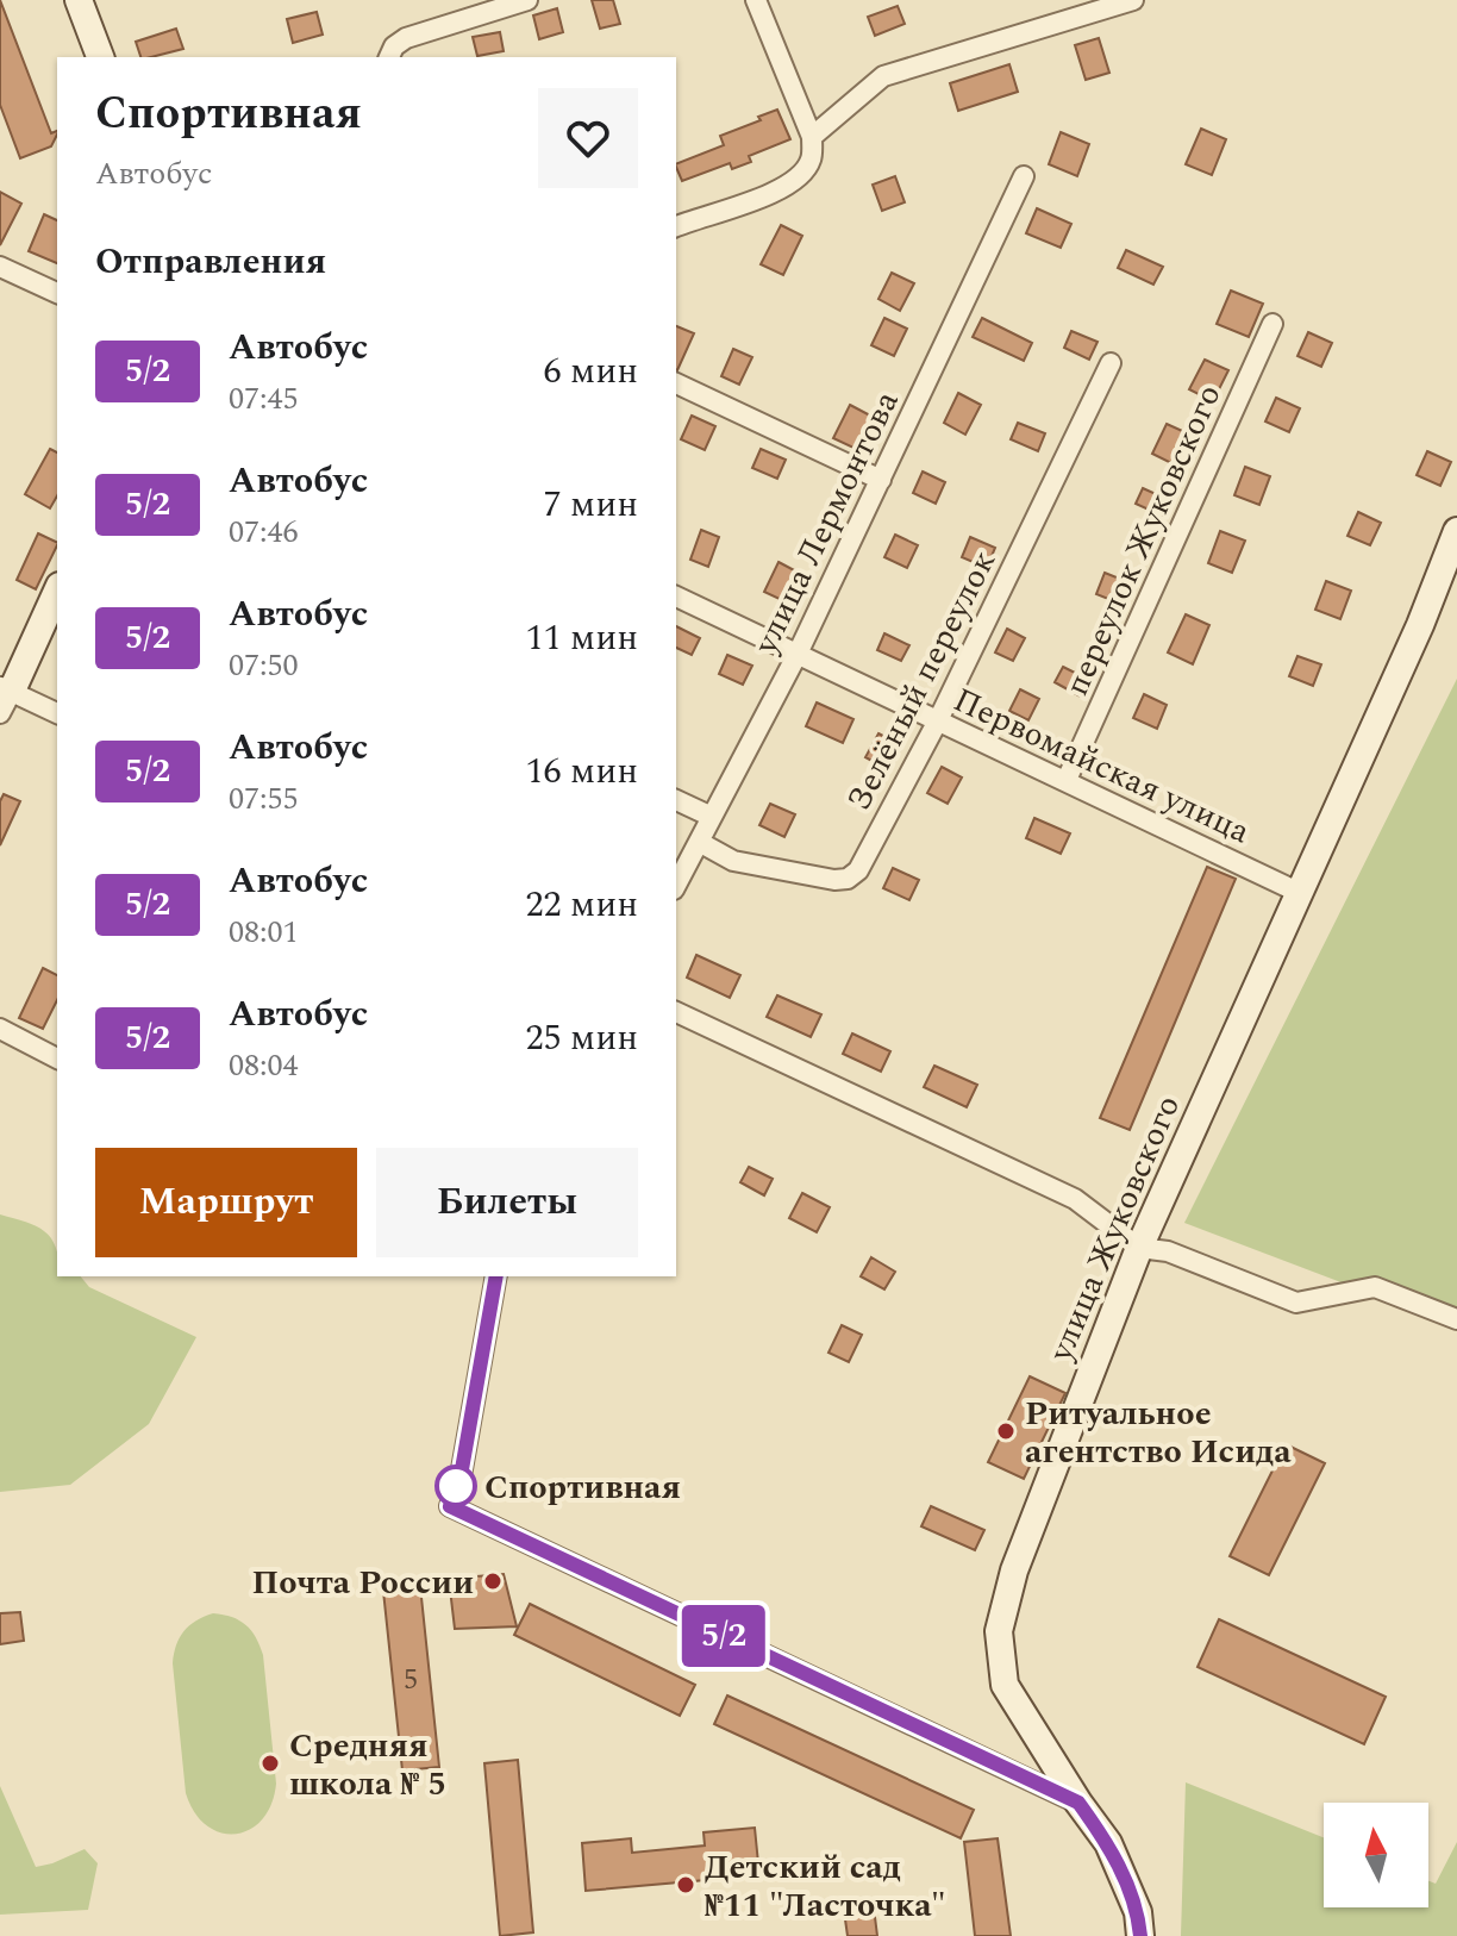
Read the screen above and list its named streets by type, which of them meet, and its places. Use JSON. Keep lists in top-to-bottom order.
{
  "streets": {
    "street": [
      "улица Лермонтова",
      "переулок Жуковского",
      "Зелёный переулок",
      "Первомайская улица",
      "улица Жуковского"
    ]
  },
  "crossings": [
    ["улица Лермонтова", "Зелёный переулок"],
    ["улица Лермонтова", "Первомайская улица"],
    ["переулок Жуковского", "Первомайская улица"],
    ["Зелёный переулок", "Первомайская улица"],
    ["Первомайская улица", "улица Жуковского"]
  ],
  "places": [
    "Ритуальное агентство Исида",
    "Спортивная",
    "Почта России",
    "Средняя школа № 5",
    "Детский сад №11 \"Ласточка\""
  ],
  "lines": ["bus line 5/2"],
  "house_numbers": ["5"],
  "north": "top",
  "page": {
    "on_map": "5/2",
    "heading": [
      ["Спортивная", "Автобус"],
      "Отправления"
    ],
    "list": [
      {
        "mark": "5/2",
        "name": "Автобус",
        "note": "07:45",
        "value": "6 мин"
      },
      {
        "mark": "5/2",
        "name": "Автобус",
        "note": "07:46",
        "value": "7 мин"
      },
      {
        "mark": "5/2",
        "name": "Автобус",
        "note": "07:50",
        "value": "11 мин"
      },
      {
        "mark": "5/2",
        "name": "Автобус",
        "note": "07:55",
        "value": "16 мин"
      },
      {
        "mark": "5/2",
        "name": "Автобус",
        "note": "08:01",
        "value": "22 мин"
      },
      {
        "mark": "5/2",
        "name": "Автобус",
        "note": "08:04",
        "value": "25 мин"
      }
    ],
    "buttons": ["Маршрут", "Билеты"]
  }
}
